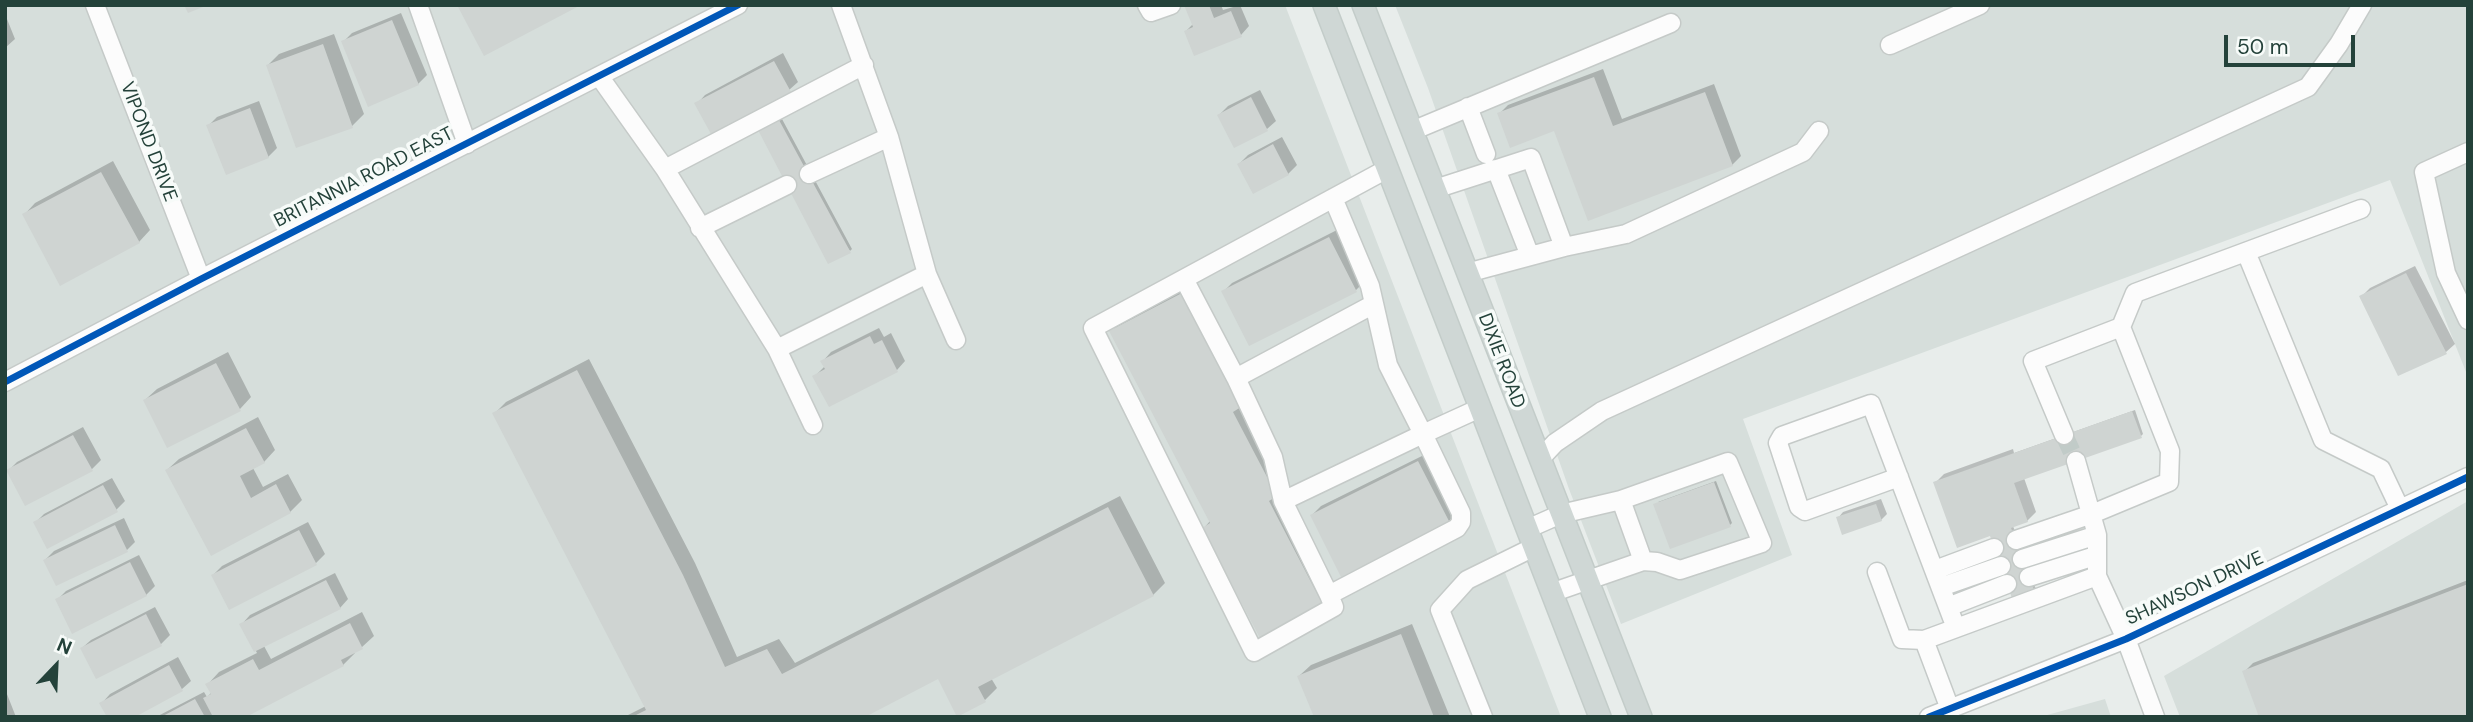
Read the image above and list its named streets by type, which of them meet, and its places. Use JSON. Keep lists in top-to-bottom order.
{
  "streets": {
    "main road": ["DIXIE ROAD"],
    "street": ["VIPOND DRIVE", "BRITANNIA ROAD EAST", "SHAWSON DRIVE"]
  },
  "crossings": [
    ["VIPOND DRIVE", "BRITANNIA ROAD EAST"]
  ],
  "scale_bar": "50 m",
  "north": "top right"
}
